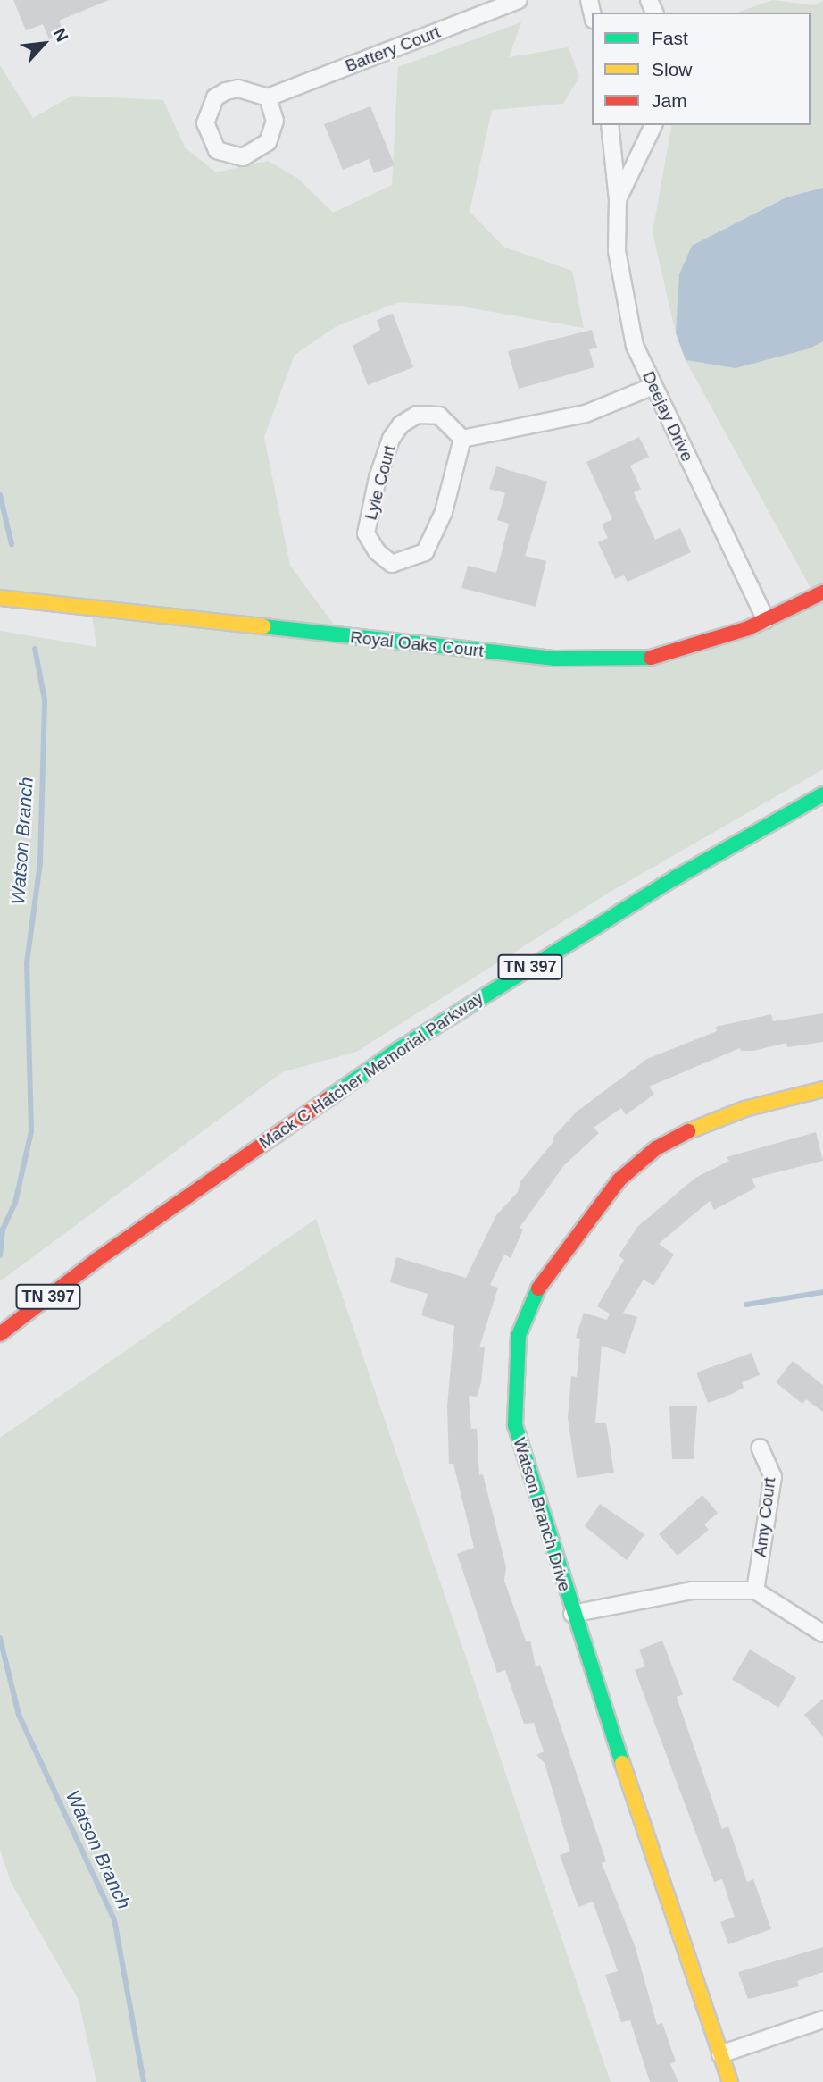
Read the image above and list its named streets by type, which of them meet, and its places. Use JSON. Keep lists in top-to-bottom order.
{
  "streets": {
    "street": [
      "Battery Court",
      "Deejay Drive",
      "Lyle Court",
      "Royal Oaks Court",
      "TN 397",
      "Mack C Hatcher Memorial Parkway",
      "Watson Branch Drive",
      "Amy Court"
    ]
  },
  "crossings": [
    ["Deejay Drive", "Royal Oaks Court"]
  ],
  "water": ["Watson Branch"],
  "legend": ["Fast", "Slow", "Jam"],
  "north": "top right"
}
